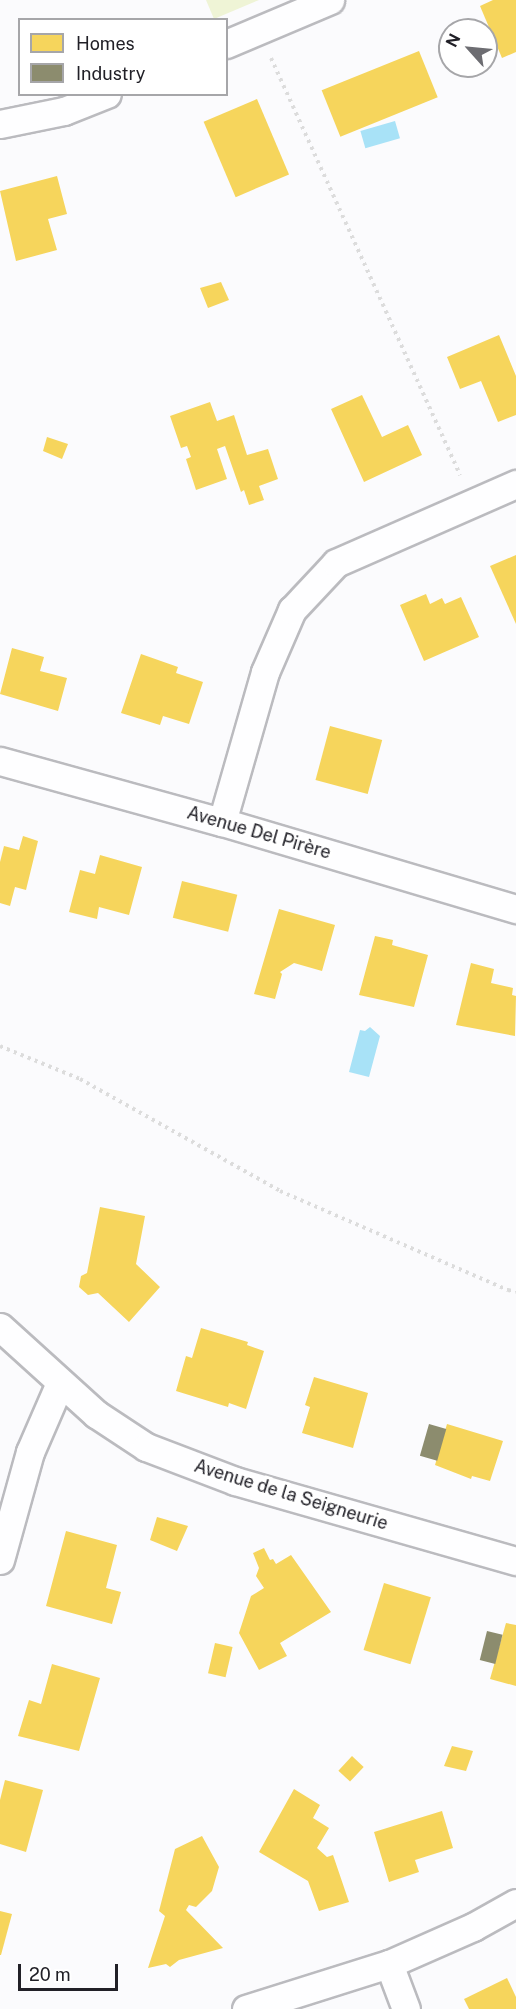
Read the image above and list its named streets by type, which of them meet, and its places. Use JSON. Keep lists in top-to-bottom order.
{
  "streets": {
    "street": ["Avenue Del Pirère", "Avenue de la Seigneurie"]
  },
  "legend": ["Homes", "Industry"],
  "scale_bar": "20 m",
  "north": "top left"
}
